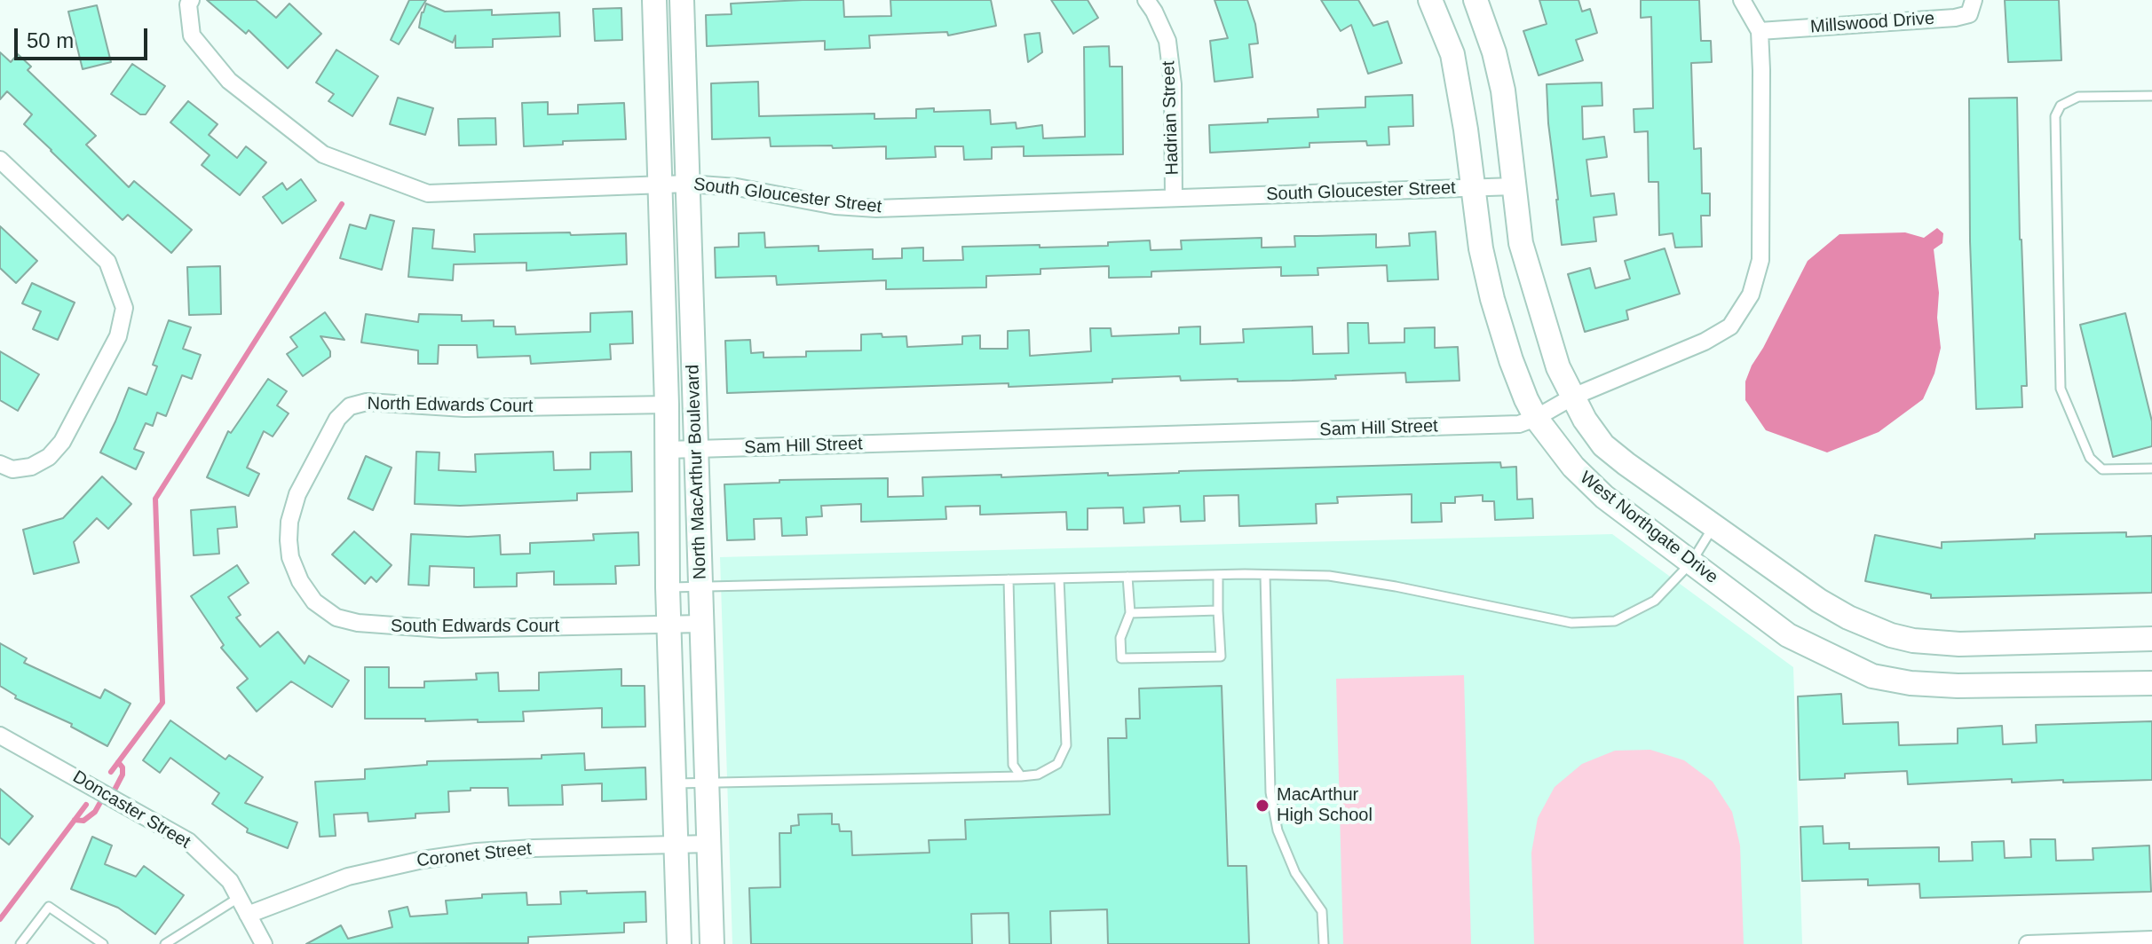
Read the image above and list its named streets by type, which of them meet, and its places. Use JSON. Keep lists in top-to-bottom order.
{
  "streets": {
    "main road": ["North MacArthur Boulevard", "West Northgate Drive"],
    "street": [
      "Millswood Drive",
      "Hadrian Street",
      "South Gloucester Street",
      "North Edwards Court",
      "Sam Hill Street",
      "South Edwards Court",
      "Doncaster Street",
      "Coronet Street"
    ]
  },
  "crossings": [
    ["Millswood Drive", "Sam Hill Street"],
    ["Hadrian Street", "South Gloucester Street"],
    ["South Gloucester Street", "North MacArthur Boulevard"],
    ["South Gloucester Street", "West Northgate Drive"],
    ["North Edwards Court", "North MacArthur Boulevard"],
    ["North Edwards Court", "South Edwards Court"],
    ["Sam Hill Street", "North MacArthur Boulevard"],
    ["Sam Hill Street", "West Northgate Drive"],
    ["North MacArthur Boulevard", "South Edwards Court"],
    ["North MacArthur Boulevard", "Coronet Street"],
    ["Doncaster Street", "Coronet Street"]
  ],
  "places": ["MacArthur High School"],
  "scale_bar": "50 m"
}
